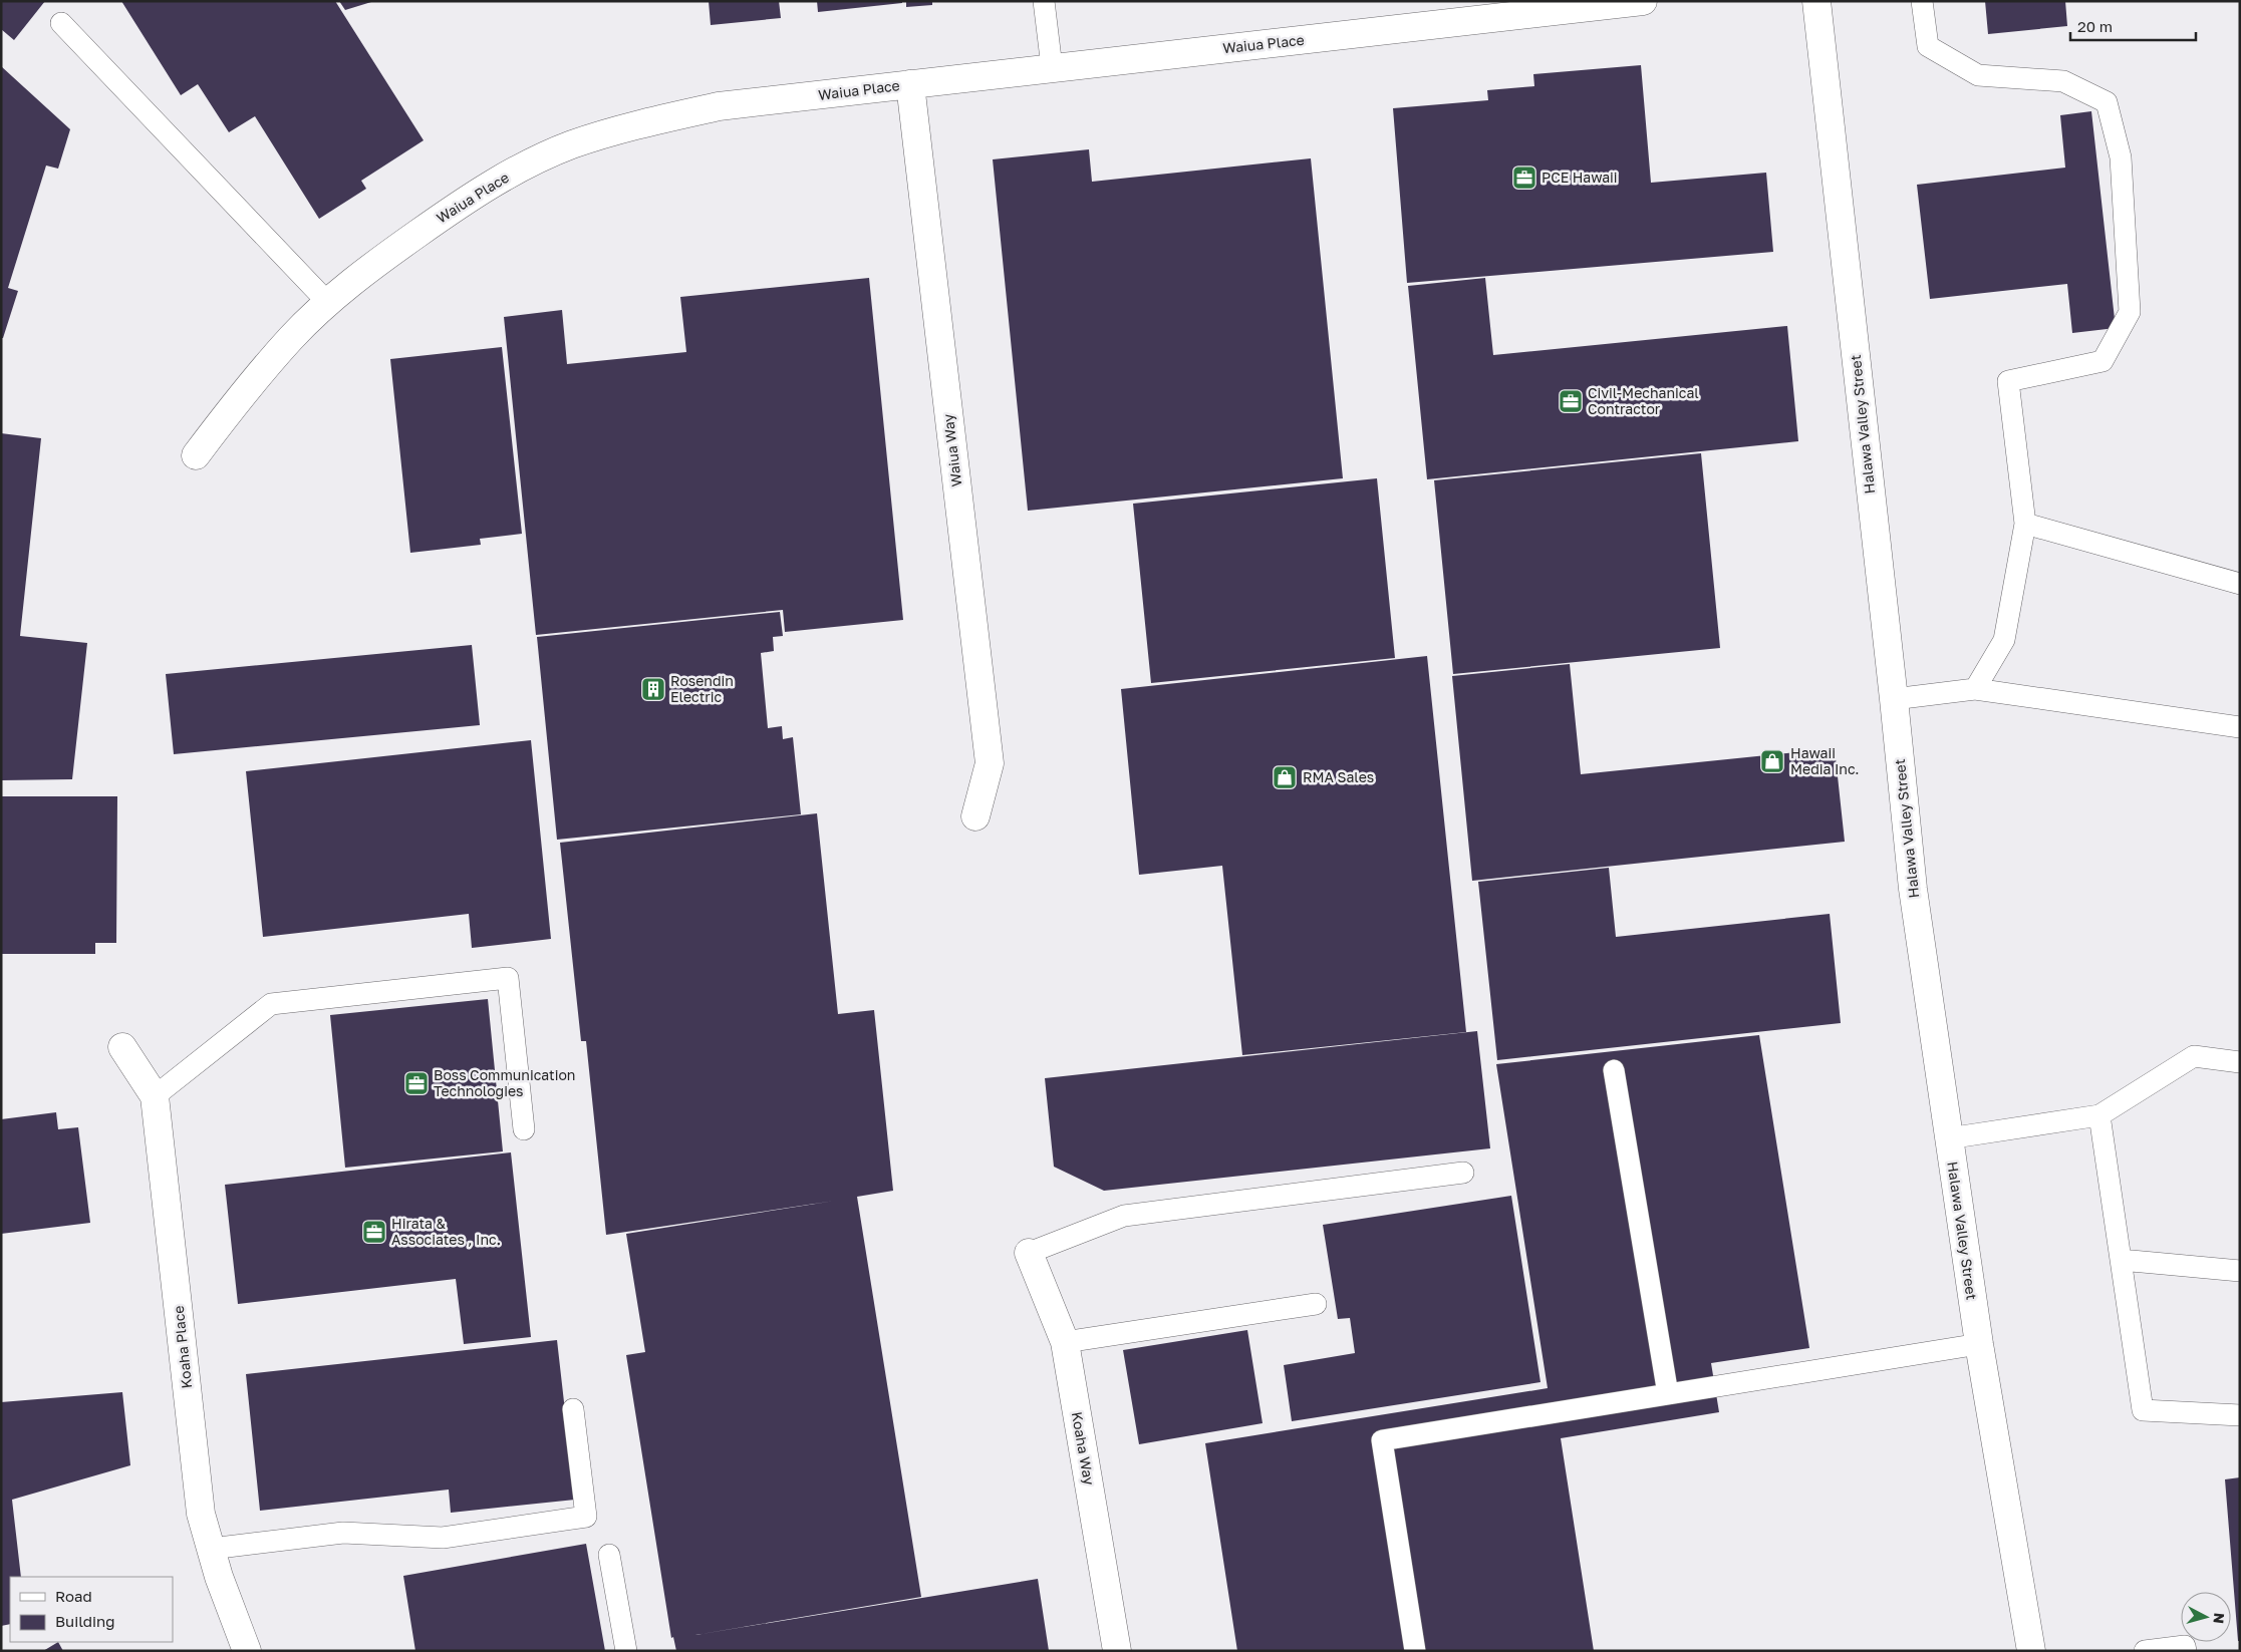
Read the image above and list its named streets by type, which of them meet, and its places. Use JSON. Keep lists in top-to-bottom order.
{
  "streets": {
    "street": [
      "Waiua Place",
      "Halawa Valley Street",
      "Waiua Way",
      "Koaha Place",
      "Koaha Way"
    ]
  },
  "crossings": [
    ["Waiua Place", "Waiua Way"]
  ],
  "places": {
    "office": [
      "PCE Hawaii",
      "Civil-Mechanical Contractor",
      "Boss Communication Technologies",
      "Hirata & Associates , Inc."
    ],
    "building": ["Rosendin Electric"],
    "shop": ["Hawaii Media Inc.", "RMA Sales"]
  },
  "legend": ["Road", "Building"],
  "scale_bar": "20 m",
  "north": "right"
}
